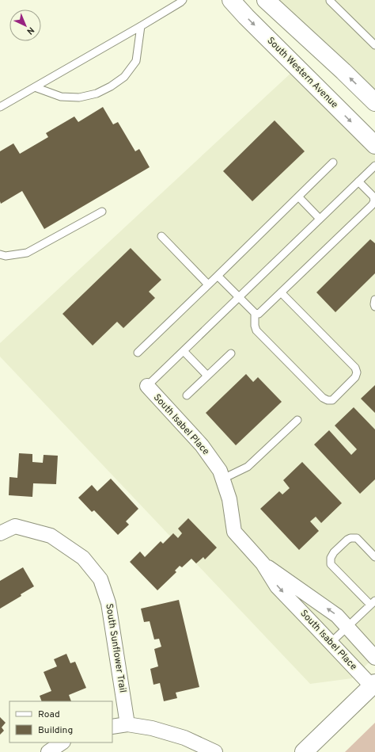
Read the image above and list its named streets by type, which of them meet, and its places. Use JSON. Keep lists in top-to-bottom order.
{
  "streets": {
    "main road": ["South Western Avenue"],
    "street": ["South Isabel Place", "South Sunflower Trail"]
  },
  "legend": ["Road", "Building"],
  "north": "bottom right"
}
